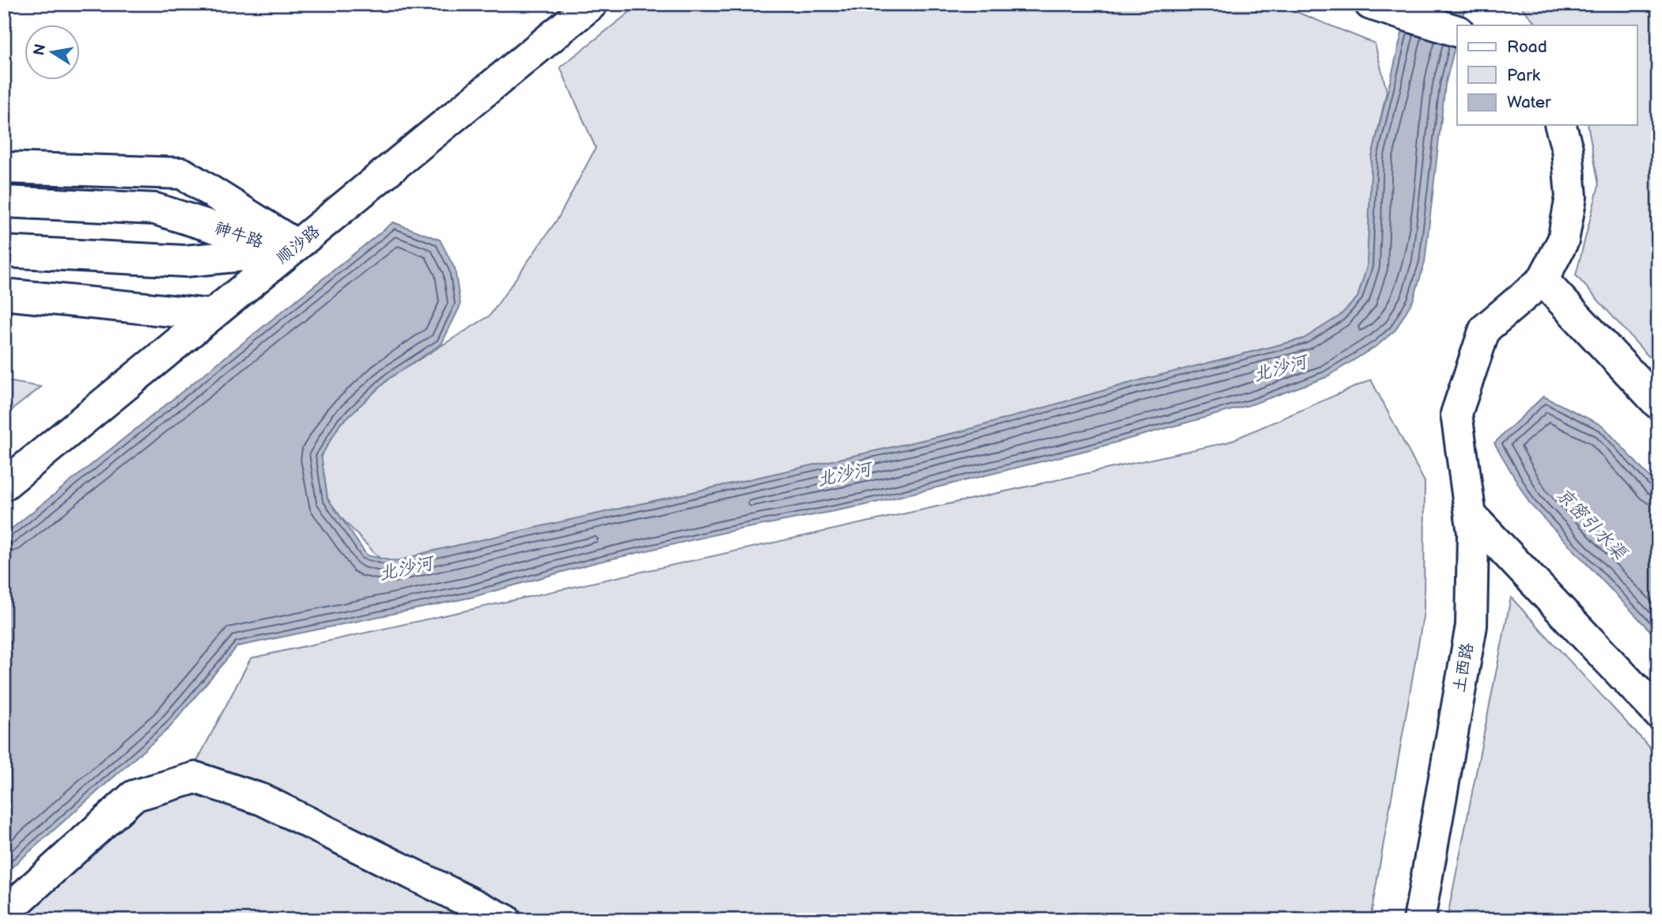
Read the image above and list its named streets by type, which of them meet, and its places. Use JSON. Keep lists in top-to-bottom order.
{
  "streets": {
    "street": ["神牛路", "顺沙路", "土西路"]
  },
  "crossings": [
    ["神牛路", "顺沙路"]
  ],
  "water": ["北沙河", "京密引水渠"],
  "legend": ["Road", "Park", "Water"],
  "north": "left"
}
